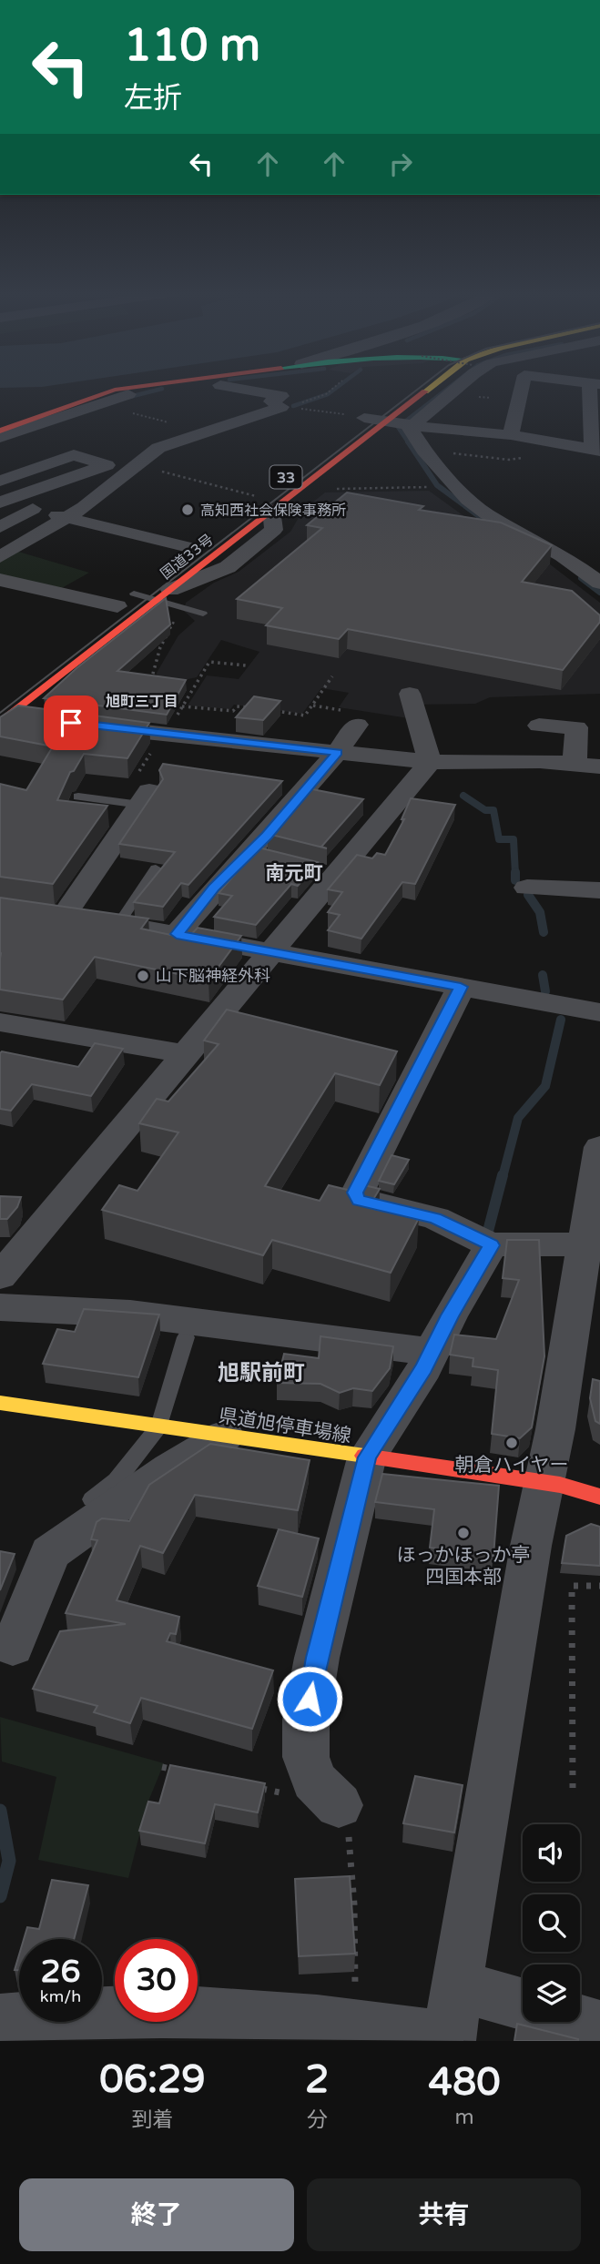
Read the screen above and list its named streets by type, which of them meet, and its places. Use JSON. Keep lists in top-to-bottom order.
{
  "streets": {
    "main road": ["33", "国道33号", "県道旭停車場線"]
  },
  "districts": ["旭町三丁目", "南元町", "旭駅前町"],
  "places": [
    "高知西社会保険事務所",
    "山下脳神経外科",
    "朝倉ハイヤー",
    "ほっかほっか亭 四国本部"
  ],
  "page": {
    "turn": ["110 m", "左折"],
    "speed": "26 km/h",
    "limit": "30",
    "eta": [
      "06:29",
      "到着",
      "2",
      "分",
      "480",
      "m"
    ],
    "buttons": ["終了", "共有"]
  }
}
